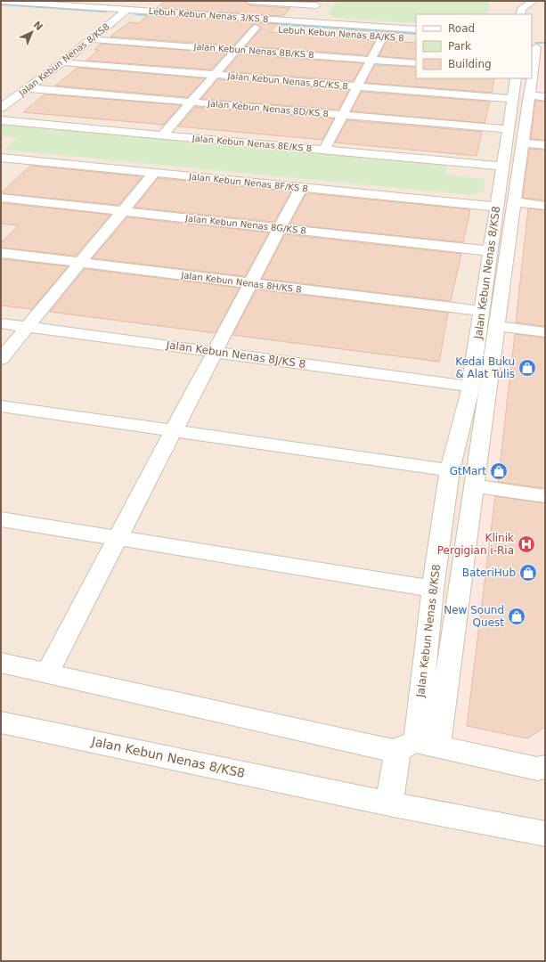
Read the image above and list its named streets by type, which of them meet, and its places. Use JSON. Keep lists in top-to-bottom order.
{
  "streets": {
    "street": [
      "Lebuh Kebun Nenas 3/KS 8",
      "Lebuh Kebun Nenas 8A/KS 8",
      "Jalan Kebun Nenas 8B/KS 8",
      "Jalan Kebun Nenas 8/KS8",
      "Jalan Kebun Nenas 8C/KS 8",
      "Jalan Kebun Nenas 8D/KS 8",
      "Jalan Kebun Nenas 8E/KS 8",
      "Jalan Kebun Nenas 8F/KS 8",
      "Jalan Kebun Nenas 8G/KS 8",
      "Jalan Kebun Nenas 8H/KS 8",
      "Jalan Kebun Nenas 8J/KS 8"
    ]
  },
  "crossings": [
    ["Lebuh Kebun Nenas 3/KS 8", "Jalan Kebun Nenas 8/KS8"],
    ["Lebuh Kebun Nenas 8A/KS 8", "Jalan Kebun Nenas 8/KS8"],
    ["Jalan Kebun Nenas 8B/KS 8", "Jalan Kebun Nenas 8/KS8"],
    ["Jalan Kebun Nenas 8/KS8", "Jalan Kebun Nenas 8C/KS 8"],
    ["Jalan Kebun Nenas 8/KS8", "Jalan Kebun Nenas 8D/KS 8"],
    ["Jalan Kebun Nenas 8/KS8", "Jalan Kebun Nenas 8E/KS 8"],
    ["Jalan Kebun Nenas 8/KS8", "Jalan Kebun Nenas 8F/KS 8"],
    ["Jalan Kebun Nenas 8/KS8", "Jalan Kebun Nenas 8G/KS 8"],
    ["Jalan Kebun Nenas 8/KS8", "Jalan Kebun Nenas 8H/KS 8"],
    ["Jalan Kebun Nenas 8/KS8", "Jalan Kebun Nenas 8J/KS 8"]
  ],
  "places": {
    "shop": [
      "Kedai Buku & Alat Tulis",
      "GtMart",
      "BateriHub",
      "New Sound Quest"
    ],
    "hospital": ["Klinik Pergigian i-Ria"]
  },
  "legend": ["Road", "Park", "Building"],
  "north": "top right"
}
